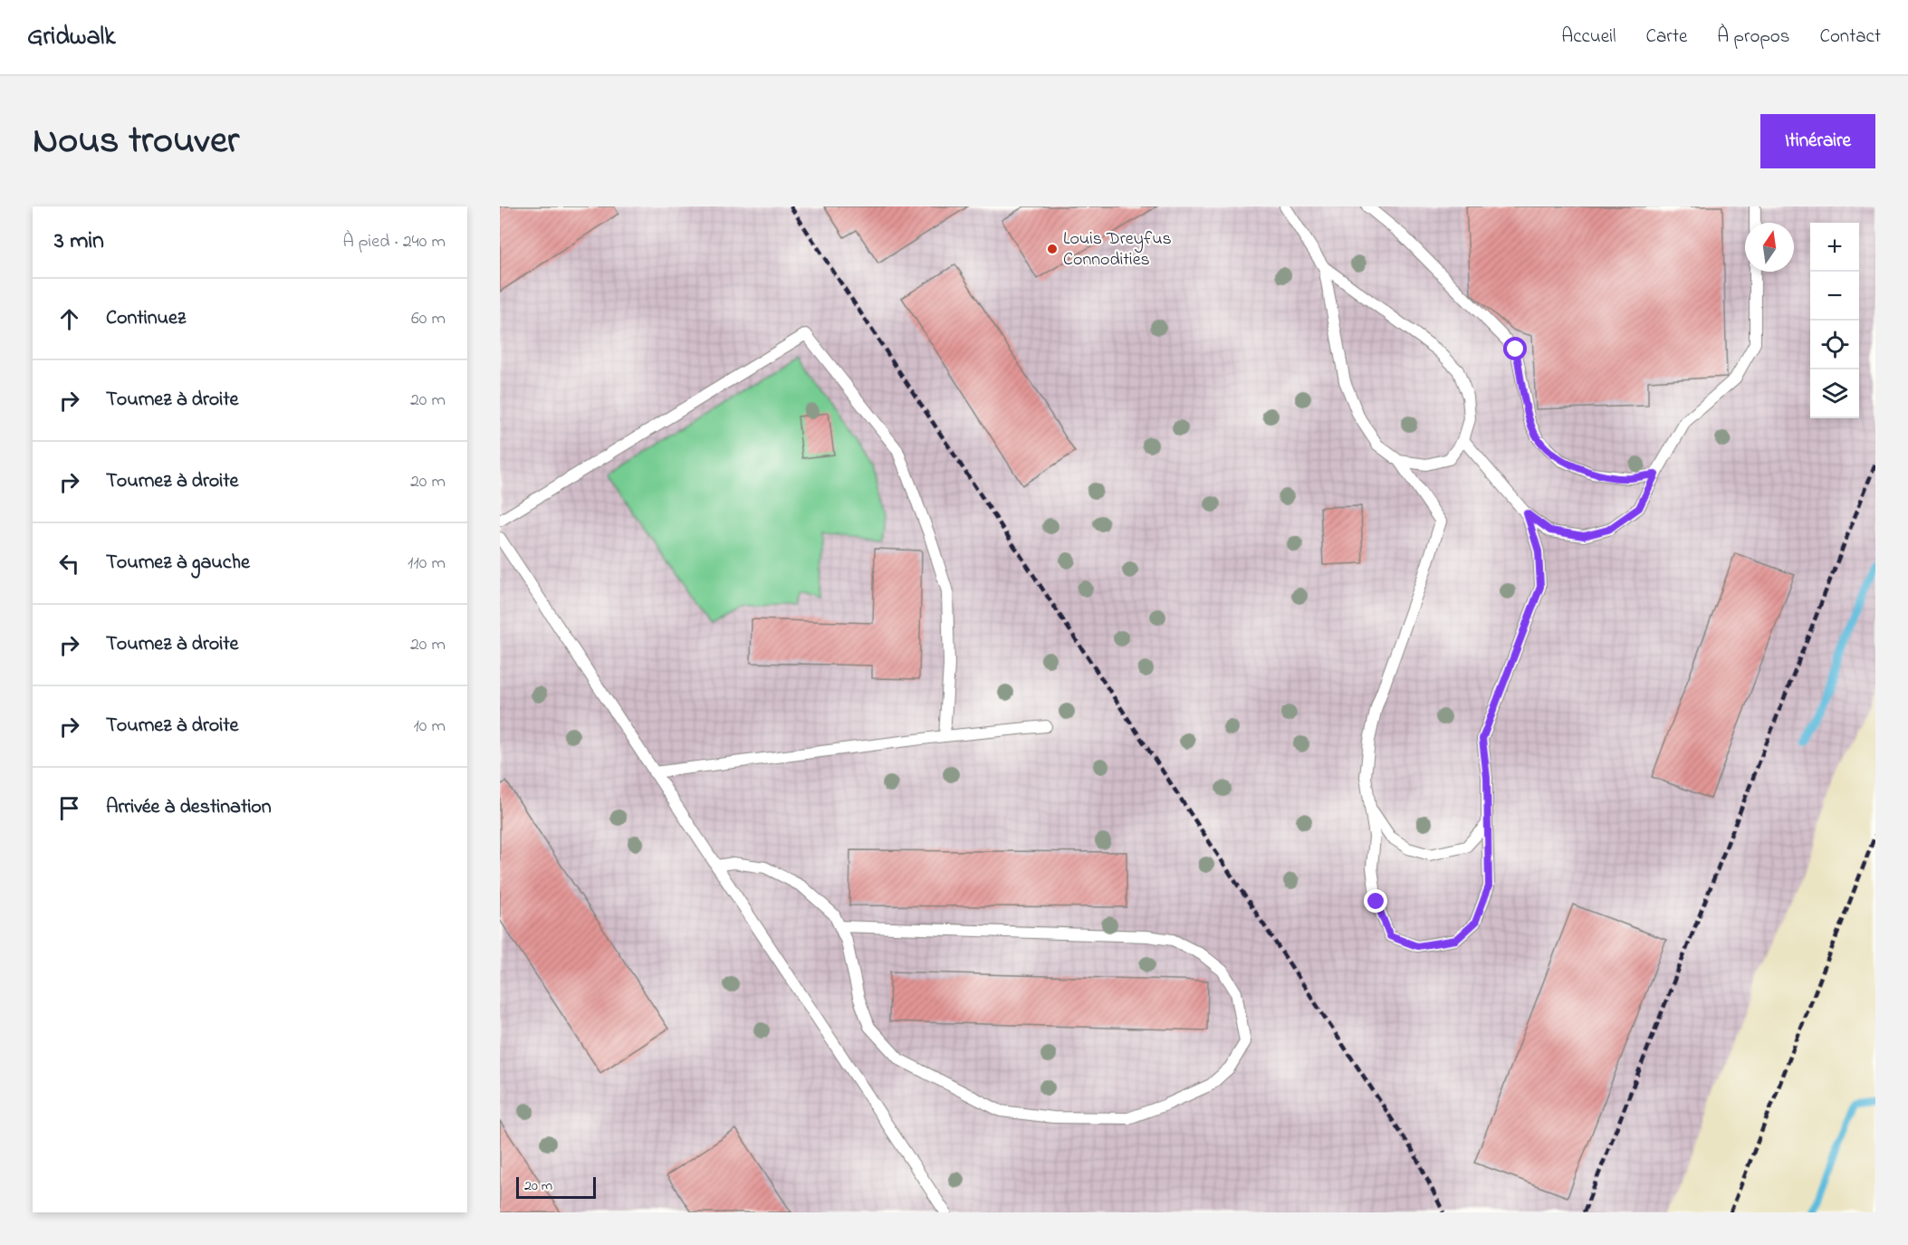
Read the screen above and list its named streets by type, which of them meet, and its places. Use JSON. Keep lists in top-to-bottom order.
{
  "places": ["Louis Dreyfus Connodities"],
  "scale_bar": "20 m",
  "north": "top",
  "page": {
    "header": "Gridwalk",
    "nav": [
      "Accueil",
      "Carte",
      "À propos",
      "Contact"
    ],
    "title": "Nous trouver",
    "buttons": "Itinéraire",
    "heading": ["3 min", "À pied · 240 m"],
    "map_buttons": ["+", "−"],
    "list": [
      ["Continuez", "60 m"],
      ["Tournez à droite", "20 m"],
      ["Tournez à droite", "20 m"],
      ["Tournez à gauche", "110 m"],
      ["Tournez à droite", "20 m"],
      ["Tournez à droite", "10 m"],
      "Arrivée à destination"
    ],
    "scale": "20 m"
  }
}
